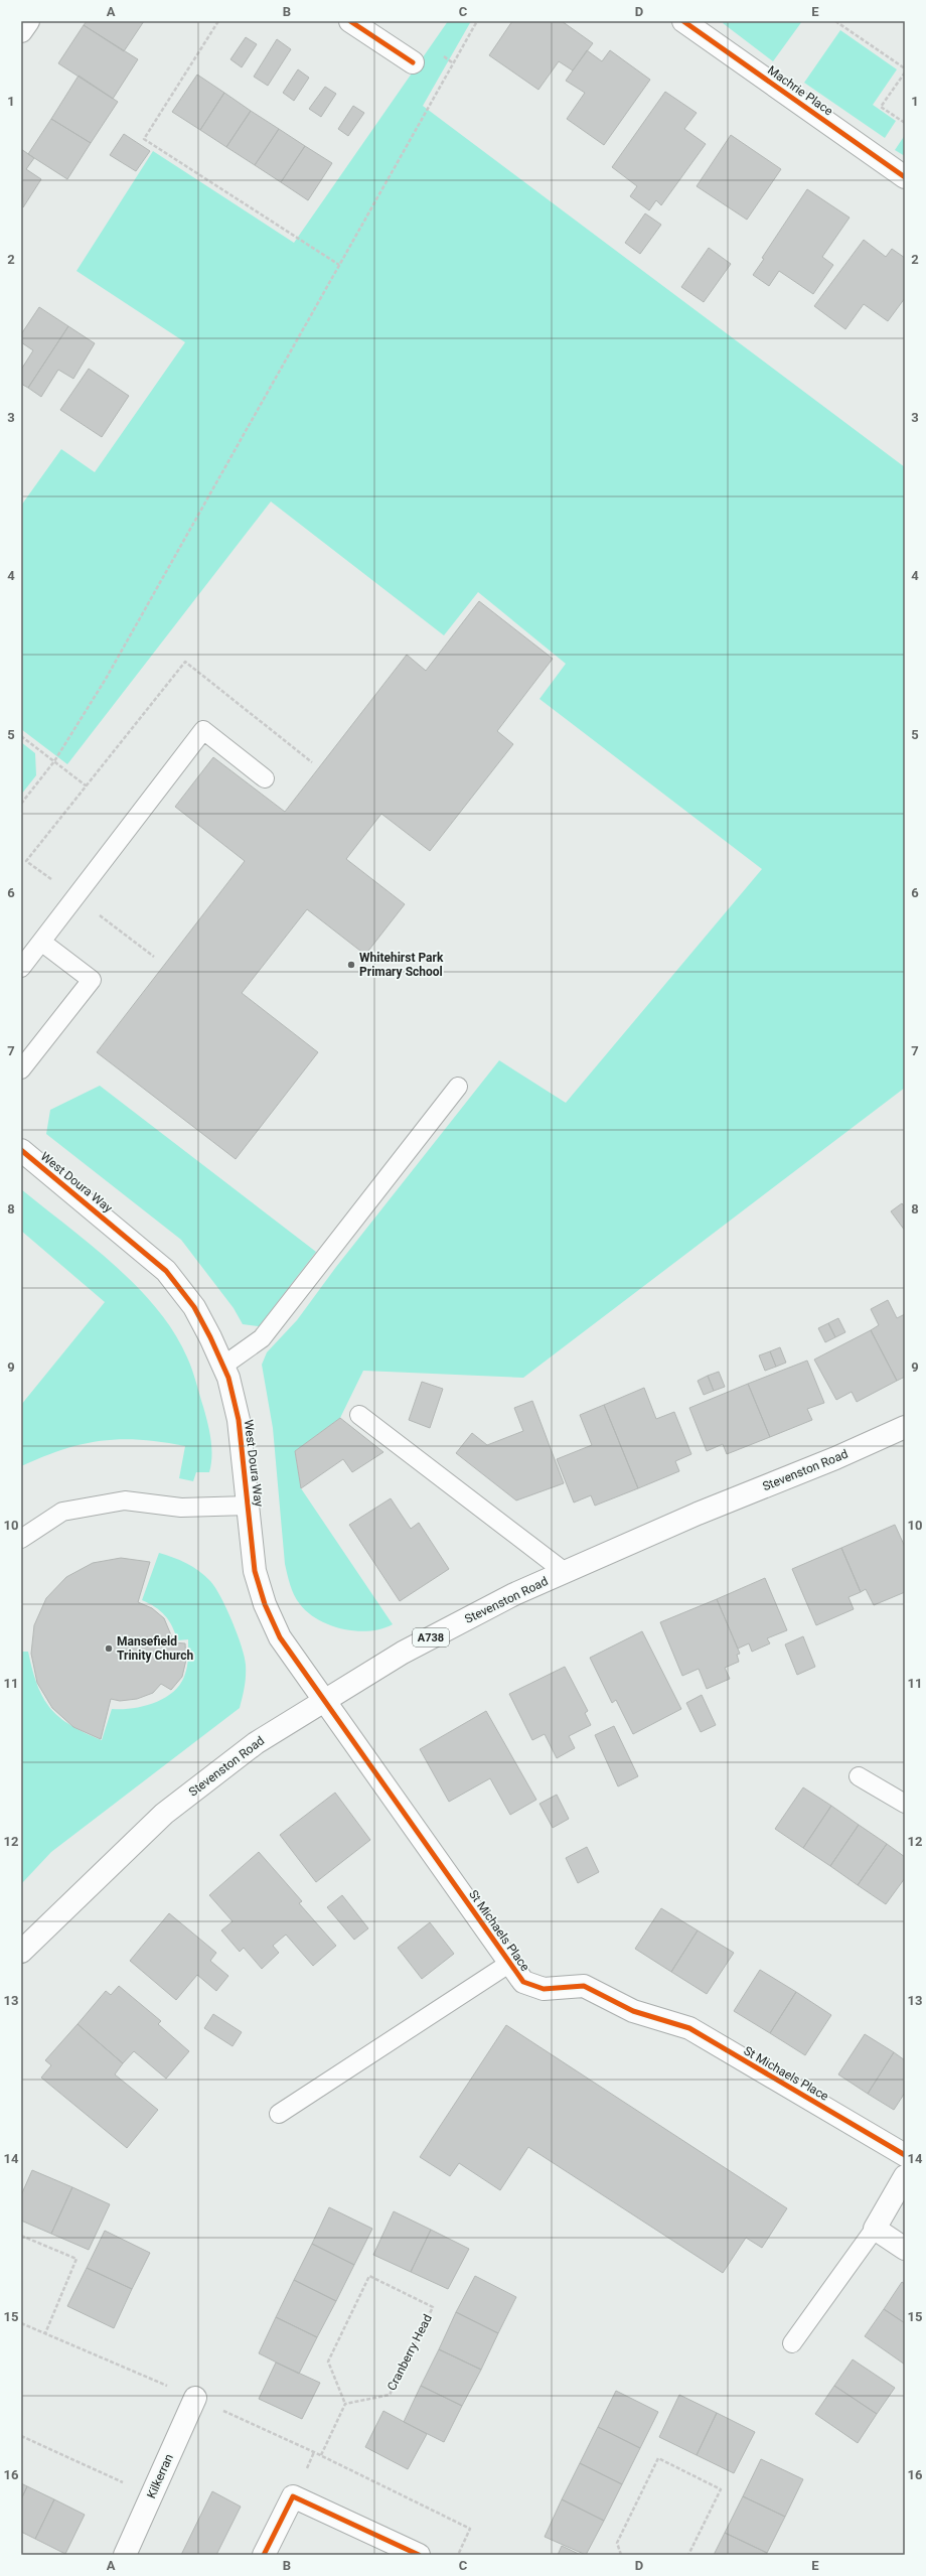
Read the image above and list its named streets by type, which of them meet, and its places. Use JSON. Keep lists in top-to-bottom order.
{
  "streets": {
    "main road": [
      "Machrie Place",
      "West Doura Way",
      "Stevenston Road",
      "A738",
      "St Michaels Place",
      "Kilkerran"
    ],
    "path": ["Cranberry Head"]
  },
  "crossings": [
    ["West Doura Way", "Stevenston Road"],
    ["West Doura Way", "St Michaels Place"],
    ["Stevenston Road", "St Michaels Place"]
  ],
  "places": ["Whitehirst Park Primary School", "Mansefield Trinity Church"],
  "grid": {
    "columns": [
      "A",
      "B",
      "C",
      "D",
      "E"
    ],
    "rows": [
      "1",
      "2",
      "3",
      "4",
      "5",
      "6",
      "7",
      "8",
      "9",
      "10",
      "11",
      "12",
      "13",
      "14",
      "15",
      "16"
    ]
  }
}
